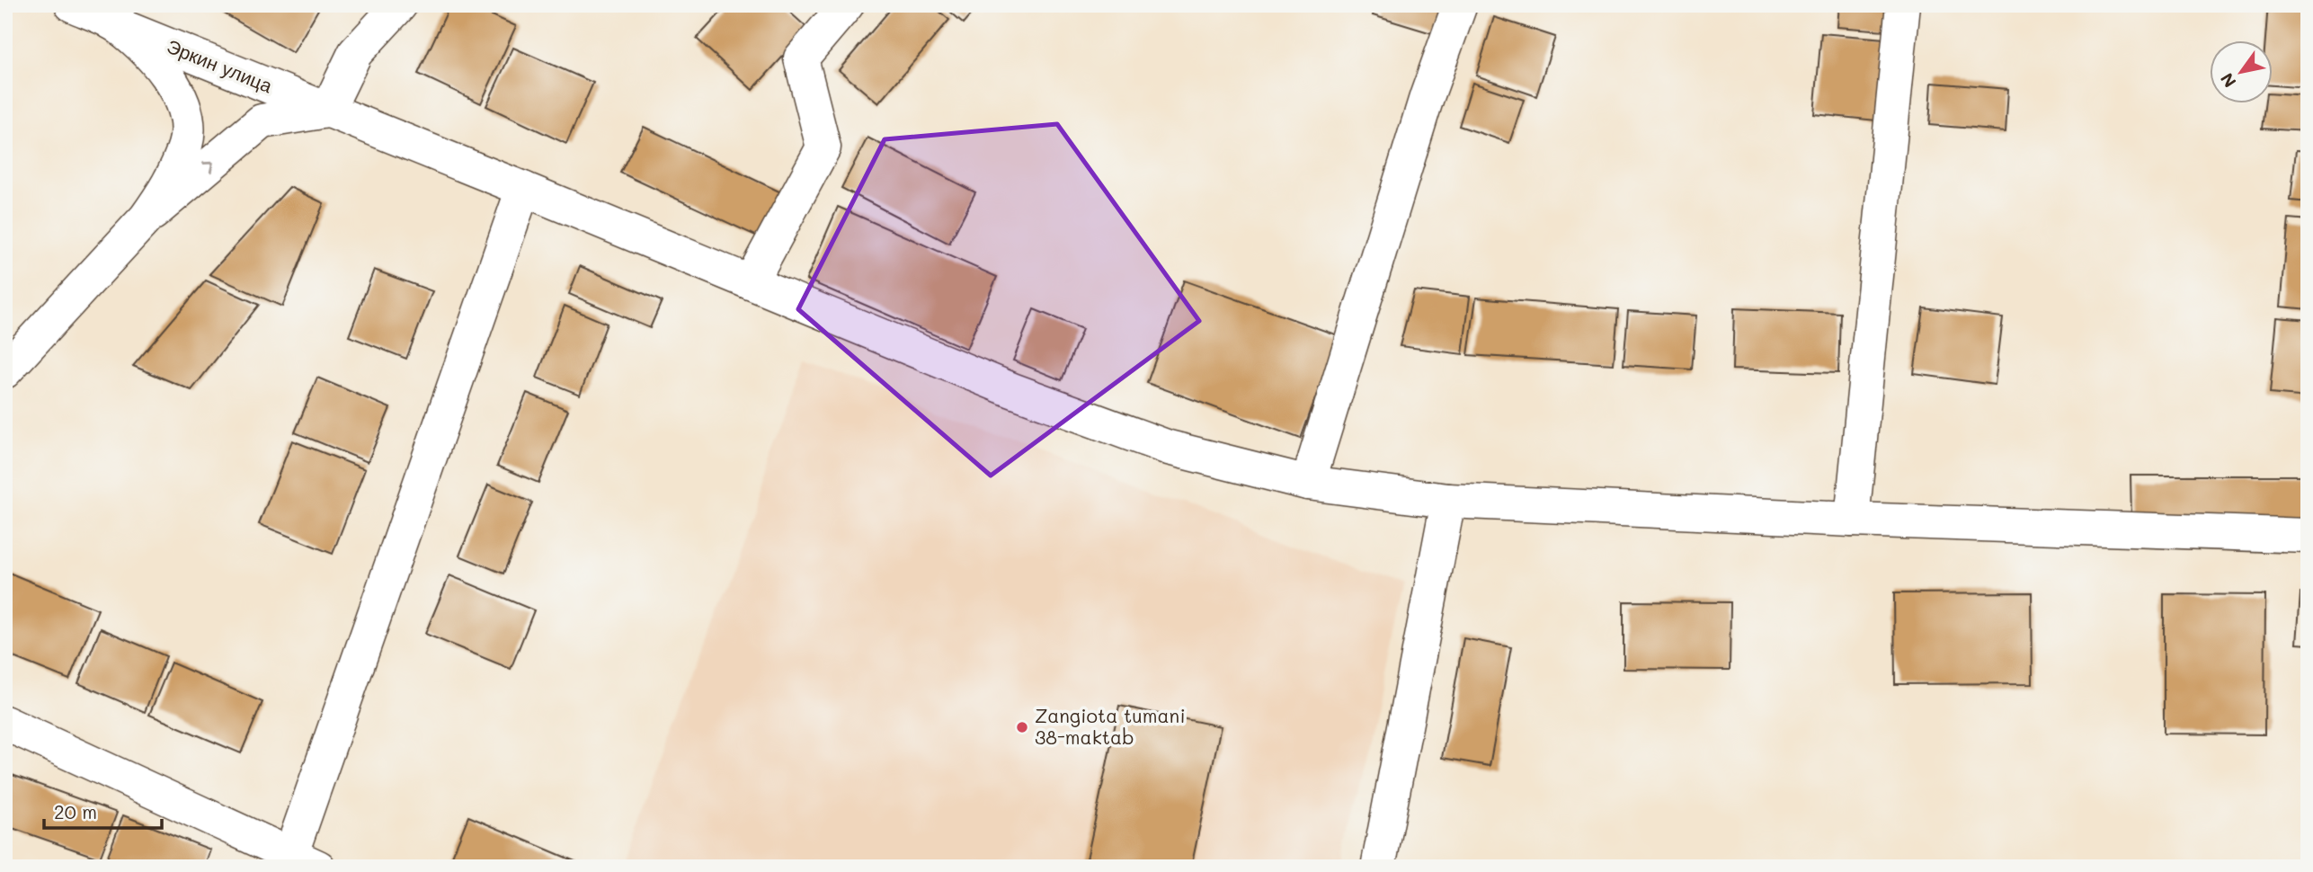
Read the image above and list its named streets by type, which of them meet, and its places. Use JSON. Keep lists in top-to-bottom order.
{
  "streets": {
    "street": ["Эркин улица"]
  },
  "places": ["Zangiota tumani 38-maktab"],
  "scale_bar": "20 m",
  "north": "bottom left"
}
